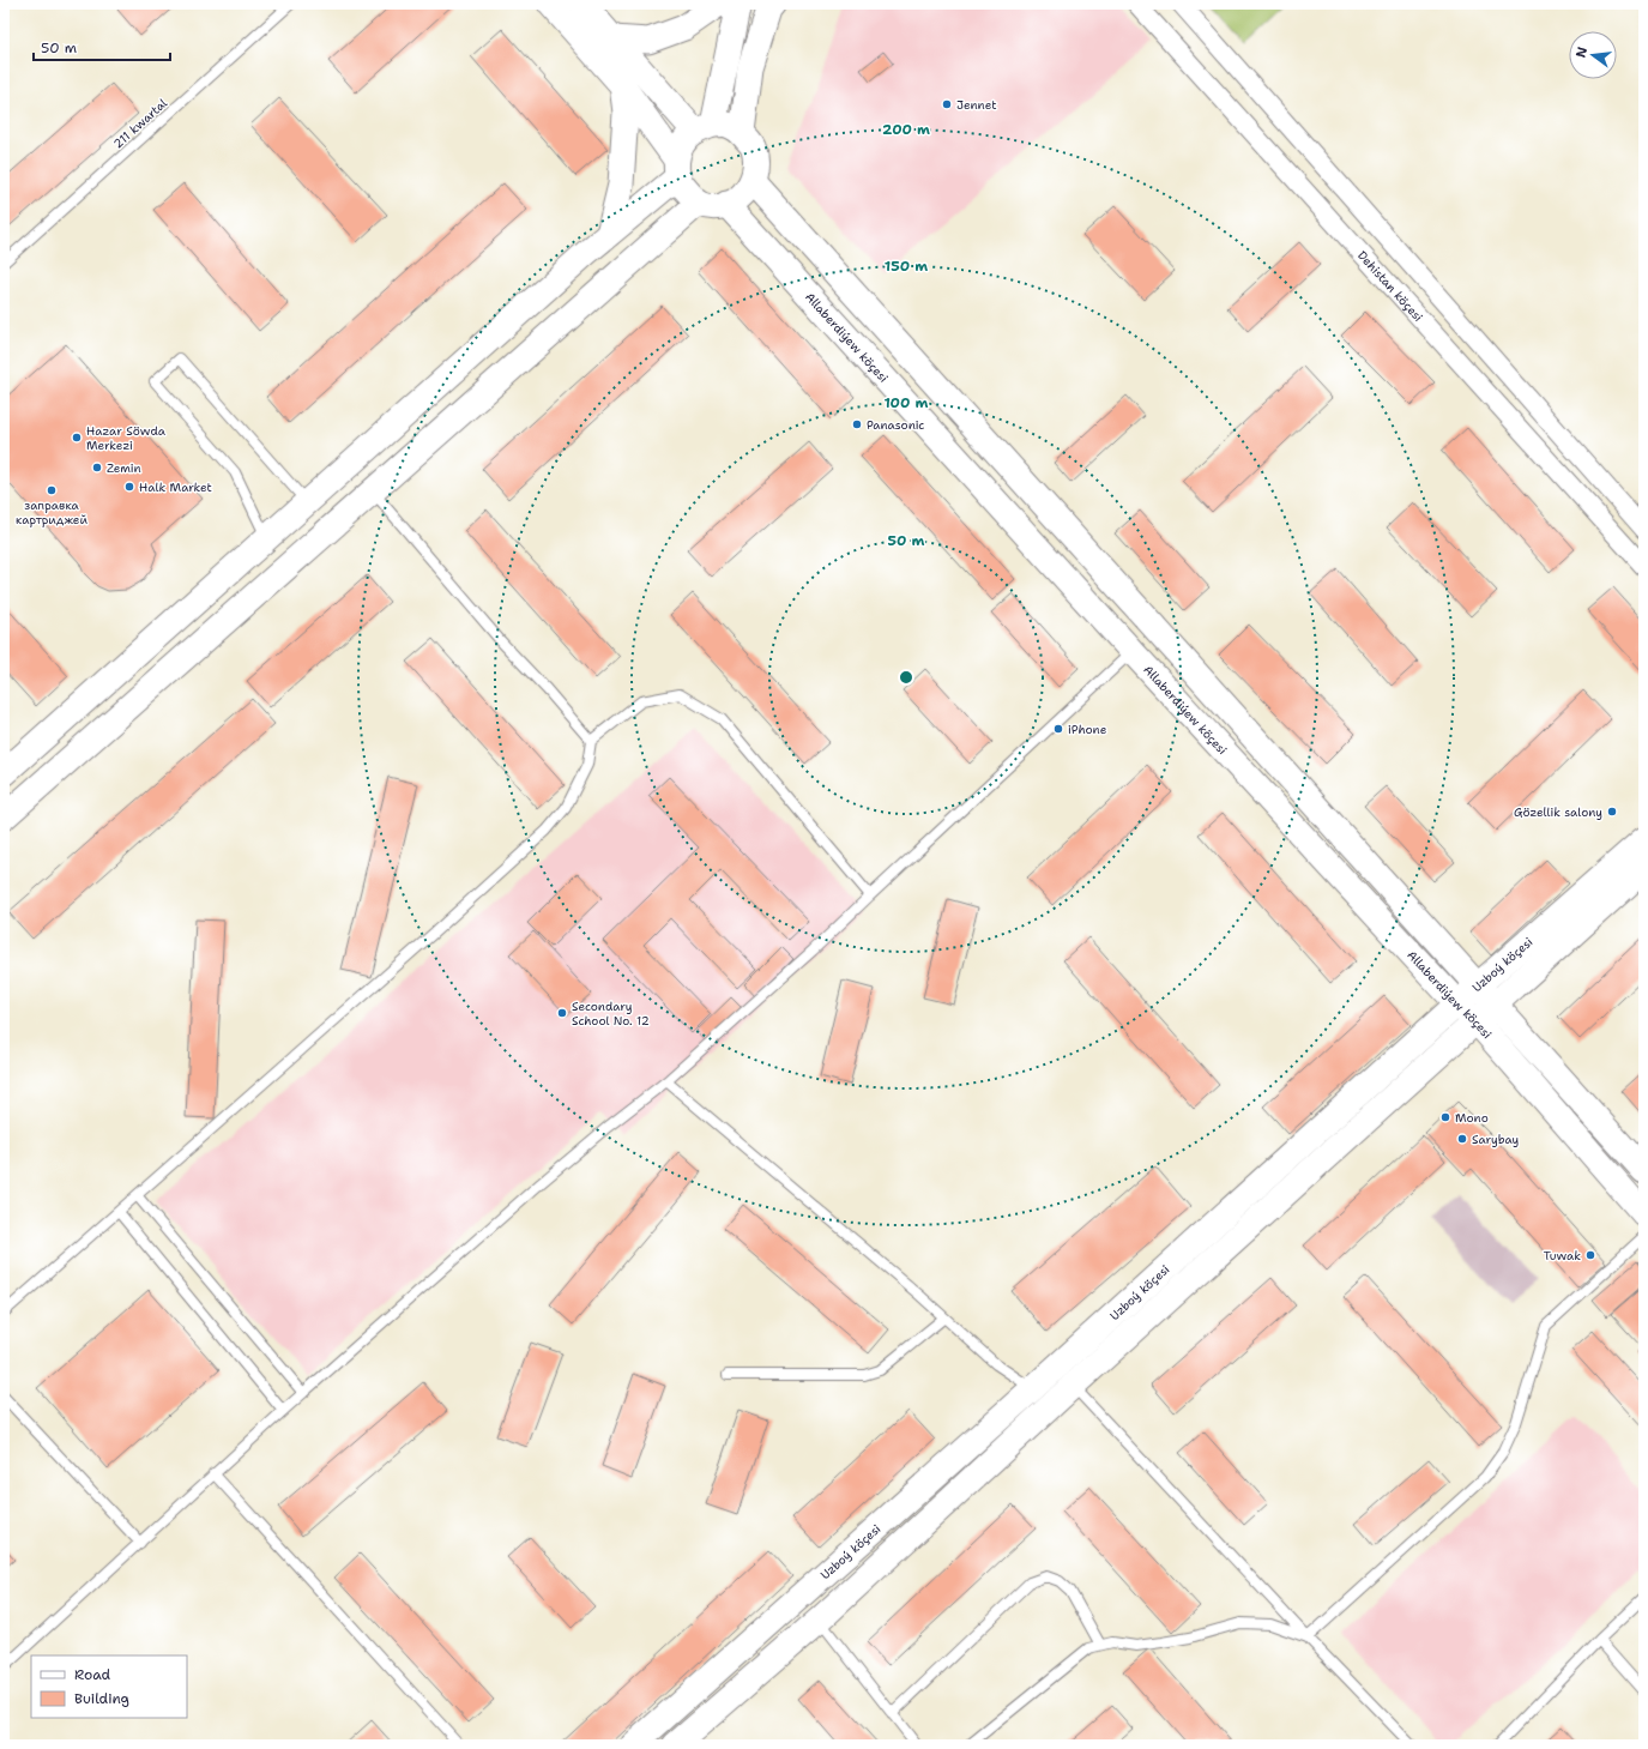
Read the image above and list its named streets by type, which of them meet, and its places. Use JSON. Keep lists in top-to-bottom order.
{
  "streets": {
    "street": ["Dehistan köçesi", "Allaberdiýew köçesi", "Uzboý köçesi"],
    "lane": ["211 kwartal"]
  },
  "crossings": [
    ["Allaberdiýew köçesi", "Uzboý köçesi"]
  ],
  "places": [
    "Jennet",
    "Panasonic",
    "Hazar Söwda Merkezi",
    "Zemin",
    "Halk Market",
    "заправка картриджей",
    "iPhone",
    "Gözellik salony",
    "Secondary School No. 12",
    "Mono",
    "Sarybay",
    "Tuwak"
  ],
  "legend": ["Road", "Building"],
  "scale_bar": "50 m",
  "north": "left",
  "rings": [
    "200 m",
    "150 m",
    "100 m",
    "50 m"
  ]
}
